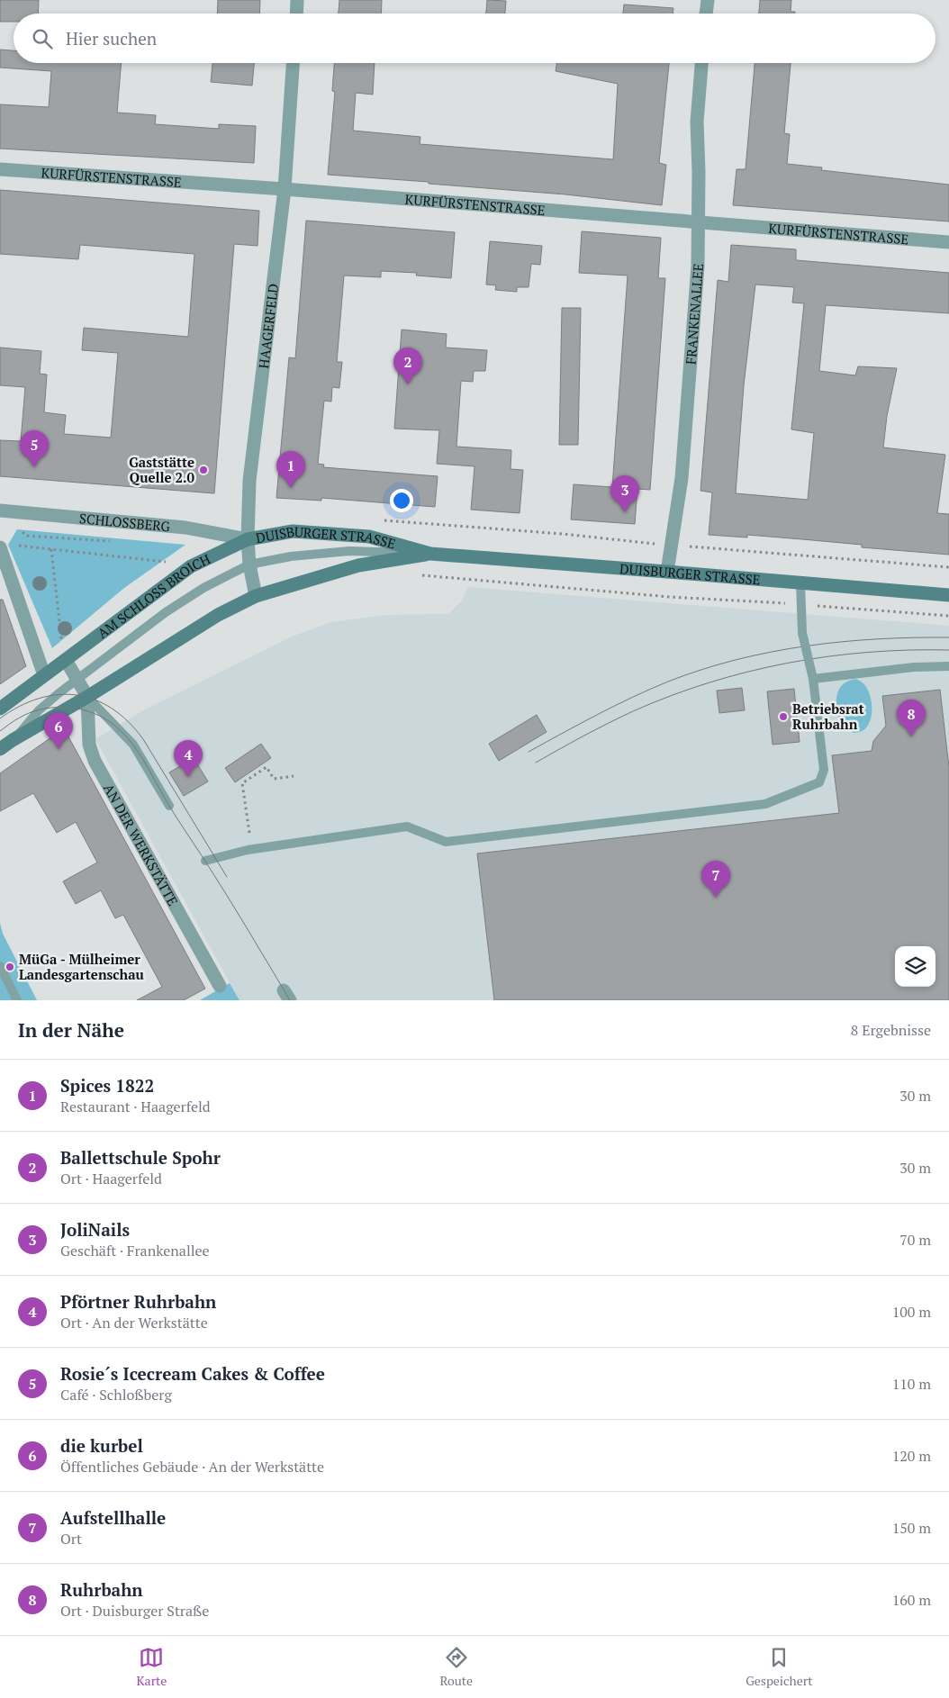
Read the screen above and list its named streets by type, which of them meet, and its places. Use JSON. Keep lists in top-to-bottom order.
{
  "streets": {
    "main road": ["DUISBURGER STRASSE", "AM SCHLOSS BROICH"],
    "street": [
      "KURFÜRSTENSTRASSE",
      "FRANKENALLEE",
      "HAAGERFELD",
      "SCHLOSSBERG",
      "AN DER WERKSTÄTTE"
    ]
  },
  "crossings": [
    ["KURFÜRSTENSTRASSE", "FRANKENALLEE"],
    ["KURFÜRSTENSTRASSE", "HAAGERFELD"],
    ["FRANKENALLEE", "DUISBURGER STRASSE"],
    ["HAAGERFELD", "SCHLOSSBERG"],
    ["HAAGERFELD", "DUISBURGER STRASSE"],
    ["HAAGERFELD", "AM SCHLOSS BROICH"],
    ["SCHLOSSBERG", "DUISBURGER STRASSE"],
    ["SCHLOSSBERG", "AM SCHLOSS BROICH"],
    ["DUISBURGER STRASSE", "AM SCHLOSS BROICH"]
  ],
  "places": ["Gaststätte Quelle 2.0", "Betriebsrat Ruhrbahn", "MüGa - Mülheimer Landesgartenschau"],
  "page": {
    "search": "Hier suchen",
    "pins": [
      "2",
      "5",
      "1",
      "3",
      "8",
      "6",
      "4",
      "7"
    ],
    "heading": ["In der Nähe", "8 Ergebnisse"],
    "list": [
      {
        "mark": "1",
        "name": "Spices 1822",
        "note": "Restaurant · Haagerfeld",
        "value": "30 m"
      },
      {
        "mark": "2",
        "name": "Ballettschule Spohr",
        "note": "Ort · Haagerfeld",
        "value": "30 m"
      },
      {
        "mark": "3",
        "name": "JoliNails",
        "note": "Geschäft · Frankenallee",
        "value": "70 m"
      },
      {
        "mark": "4",
        "name": "Pförtner Ruhrbahn",
        "note": "Ort · An der Werkstätte",
        "value": "100 m"
      },
      {
        "mark": "5",
        "name": "Rosie´s Icecream Cakes & Coffee",
        "note": "Café · Schloßberg",
        "value": "110 m"
      },
      {
        "mark": "6",
        "name": "die kurbel",
        "note": "Öffentliches Gebäude · An der Werkstätte",
        "value": "120 m"
      },
      {
        "mark": "7",
        "name": "Aufstellhalle",
        "note": "Ort",
        "value": "150 m"
      },
      {
        "mark": "8",
        "name": "Ruhrbahn",
        "note": "Ort · Duisburger Straße",
        "value": "160 m"
      }
    ],
    "nav": ["Karte", "Route", "Gespeichert"]
  }
}
